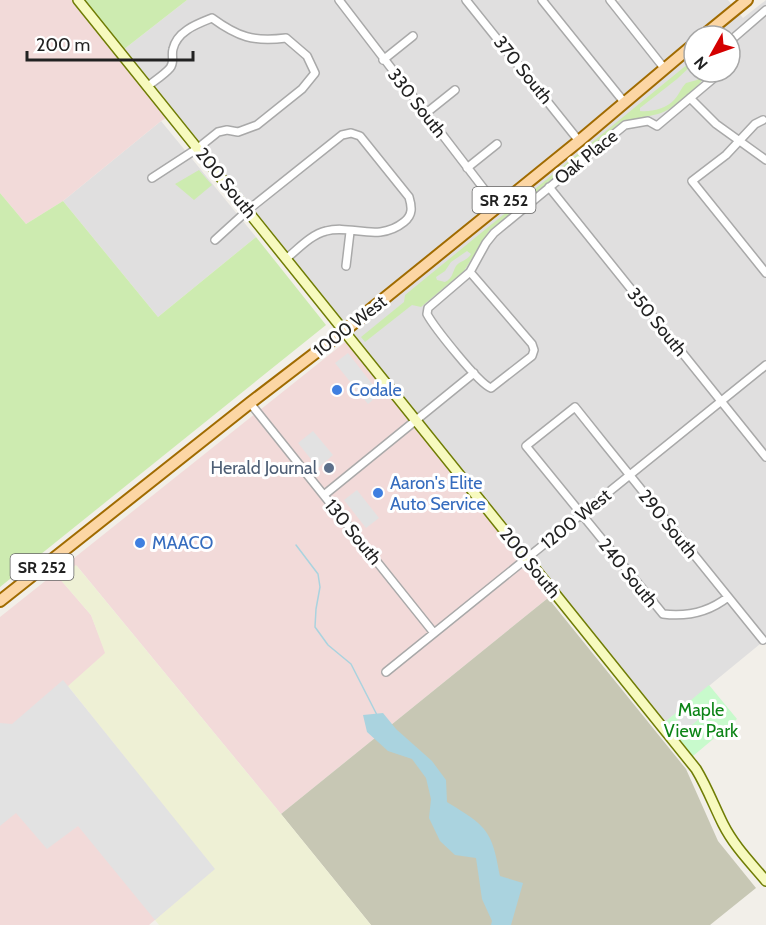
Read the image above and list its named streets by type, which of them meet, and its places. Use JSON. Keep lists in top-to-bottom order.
{
  "streets": {
    "main road": ["SR 252", "1000 West"],
    "street": [
      "370 South",
      "330 South",
      "Oak Place",
      "200 South",
      "350 South",
      "1200 West",
      "290 South",
      "130 South",
      "240 South"
    ]
  },
  "crossings": [
    ["370 South", "1000 West"],
    ["330 South", "1000 West"],
    ["Oak Place", "350 South"],
    ["200 South", "1000 West"],
    ["200 South", "1200 West"],
    ["350 South", "1200 West"],
    ["1000 West", "130 South"],
    ["1200 West", "290 South"],
    ["1200 West", "130 South"],
    ["1200 West", "240 South"],
    ["290 South", "240 South"]
  ],
  "parks": ["Maple View Park"],
  "places": [
    "Codale",
    "Herald Journal",
    "Aaron's Elite Auto Service",
    "MAACO"
  ],
  "scale_bar": "200 m",
  "north": "bottom left"
}
